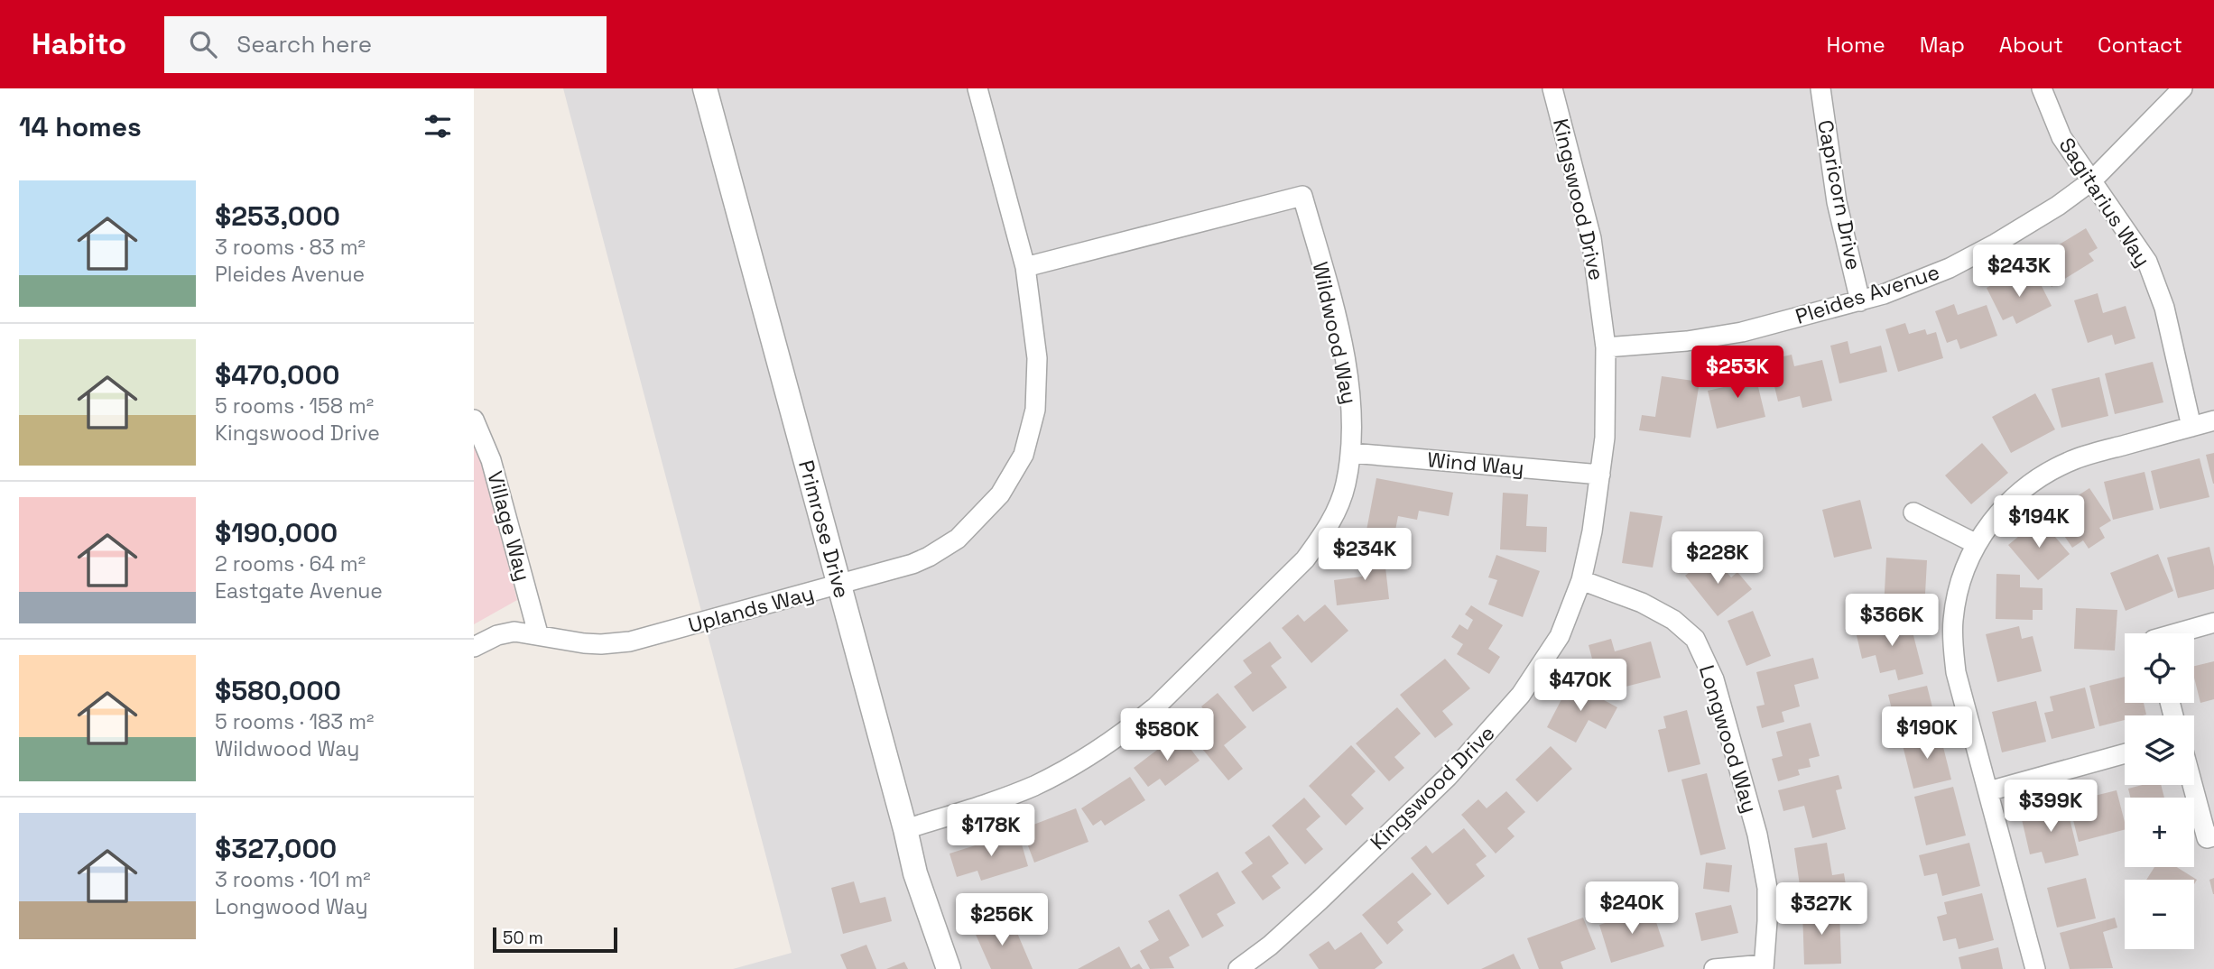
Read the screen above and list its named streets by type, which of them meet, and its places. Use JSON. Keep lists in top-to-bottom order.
{
  "streets": {
    "street": [
      "Capricorn Drive",
      "Kingswood Drive",
      "Sagitarius Way",
      "Pleides Avenue",
      "Wildwood Way",
      "Wind Way",
      "Village Way",
      "Primrose Drive",
      "Uplands Way",
      "Longwood Way"
    ]
  },
  "crossings": [
    ["Capricorn Drive", "Pleides Avenue"],
    ["Kingswood Drive", "Pleides Avenue"],
    ["Kingswood Drive", "Wind Way"],
    ["Kingswood Drive", "Longwood Way"],
    ["Sagitarius Way", "Pleides Avenue"],
    ["Wildwood Way", "Wind Way"],
    ["Wildwood Way", "Primrose Drive"],
    ["Wildwood Way", "Uplands Way"],
    ["Village Way", "Uplands Way"],
    ["Primrose Drive", "Uplands Way"]
  ],
  "scale_bar": "50 m",
  "page": {
    "header": "Habito",
    "search": "Search here",
    "nav": [
      "Home",
      "Map",
      "About",
      "Contact"
    ],
    "heading": "14 homes",
    "list": [
      {
        "name": "$253,000",
        "note": "3 rooms · 83 m² · Pleides Avenue"
      },
      {
        "name": "$470,000",
        "note": "5 rooms · 158 m² · Kingswood Drive"
      },
      {
        "name": "$190,000",
        "note": "2 rooms · 64 m² · Eastgate Avenue"
      },
      {
        "name": "$580,000",
        "note": "5 rooms · 183 m² · Wildwood Way"
      },
      {
        "name": "$327,000",
        "note": "3 rooms · 101 m² · Longwood Way"
      }
    ],
    "price": [
      "$243K",
      "$253K",
      "$194K",
      "$234K",
      "$228K",
      "$366K",
      "$470K",
      "$190K",
      "$580K",
      "$399K",
      "$178K",
      "$240K",
      "$327K",
      "$256K"
    ],
    "map_buttons": ["+", "−"],
    "scale": "50 m"
  }
}
